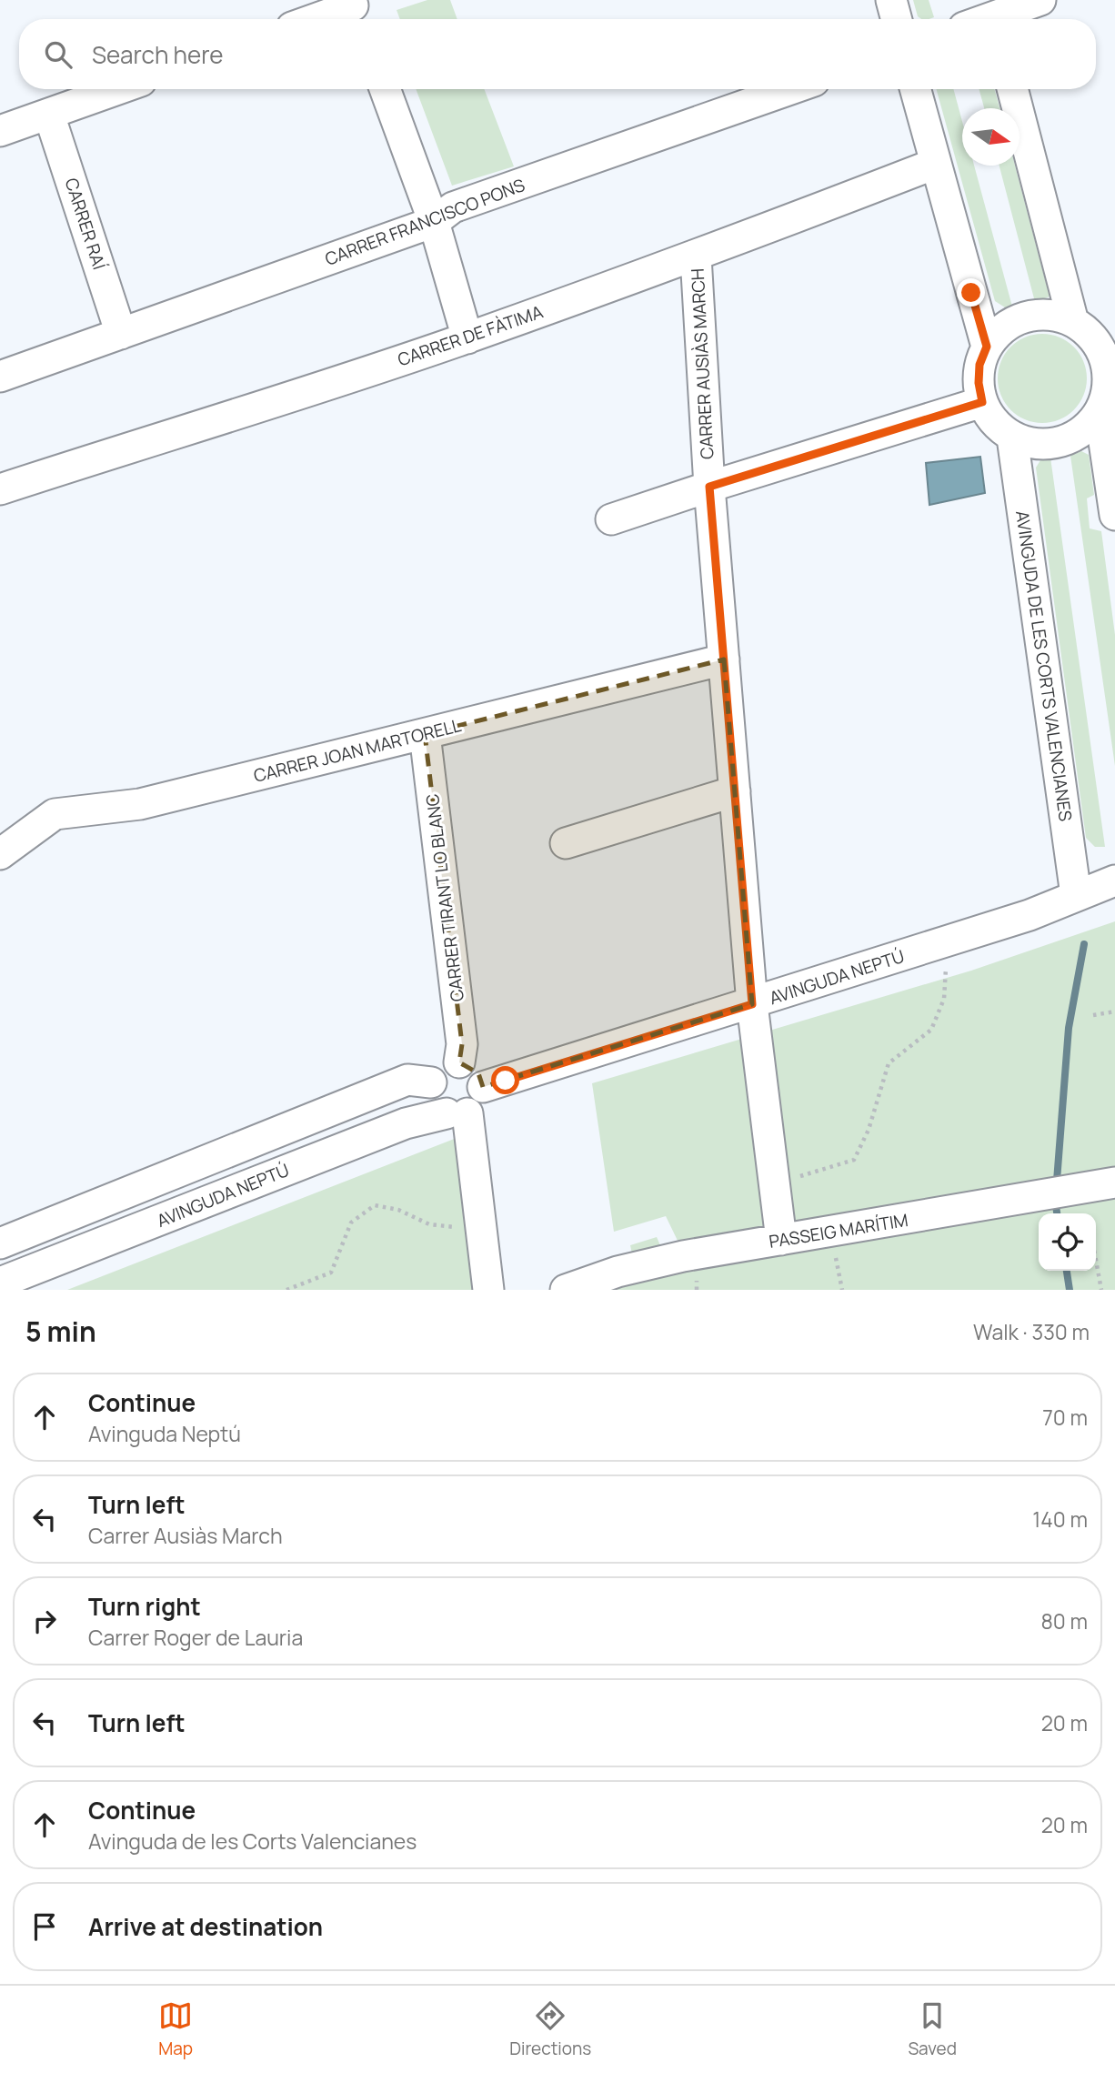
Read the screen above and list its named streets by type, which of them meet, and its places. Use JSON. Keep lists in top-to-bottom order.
{
  "streets": {
    "street": [
      "CARRER FRANCISCO PONS",
      "CARRER RAÍ",
      "CARRER DE FÀTIMA",
      "CARRER AUSIÀS MARCH",
      "AVINGUDA DE LES CORTS VALENCIANES",
      "CARRER JOAN MARTORELL",
      "CARRER TIRANT LO BLANC",
      "AVINGUDA NEPTÚ",
      "PASSEIG MARÍTIM"
    ]
  },
  "crossings": [
    ["CARRER FRANCISCO PONS", "CARRER RAÍ"],
    ["CARRER DE FÀTIMA", "CARRER AUSIÀS MARCH"],
    ["CARRER AUSIÀS MARCH", "CARRER JOAN MARTORELL"],
    ["CARRER AUSIÀS MARCH", "AVINGUDA NEPTÚ"],
    ["CARRER AUSIÀS MARCH", "PASSEIG MARÍTIM"],
    ["AVINGUDA DE LES CORTS VALENCIANES", "AVINGUDA NEPTÚ"],
    ["CARRER JOAN MARTORELL", "CARRER TIRANT LO BLANC"],
    ["CARRER TIRANT LO BLANC", "AVINGUDA NEPTÚ"]
  ],
  "north": "right",
  "page": {
    "search": "Search here",
    "heading": ["5 min", "Walk · 330 m"],
    "list": [
      ["Continue", "Avinguda Neptú", "70 m"],
      ["Turn left", "Carrer Ausiàs March", "140 m"],
      ["Turn right", "Carrer Roger de Lauria", "80 m"],
      ["Turn left", "20 m"],
      ["Continue", "Avinguda de les Corts Valencianes", "20 m"],
      "Arrive at destination"
    ],
    "nav": ["Map", "Directions", "Saved"]
  }
}
